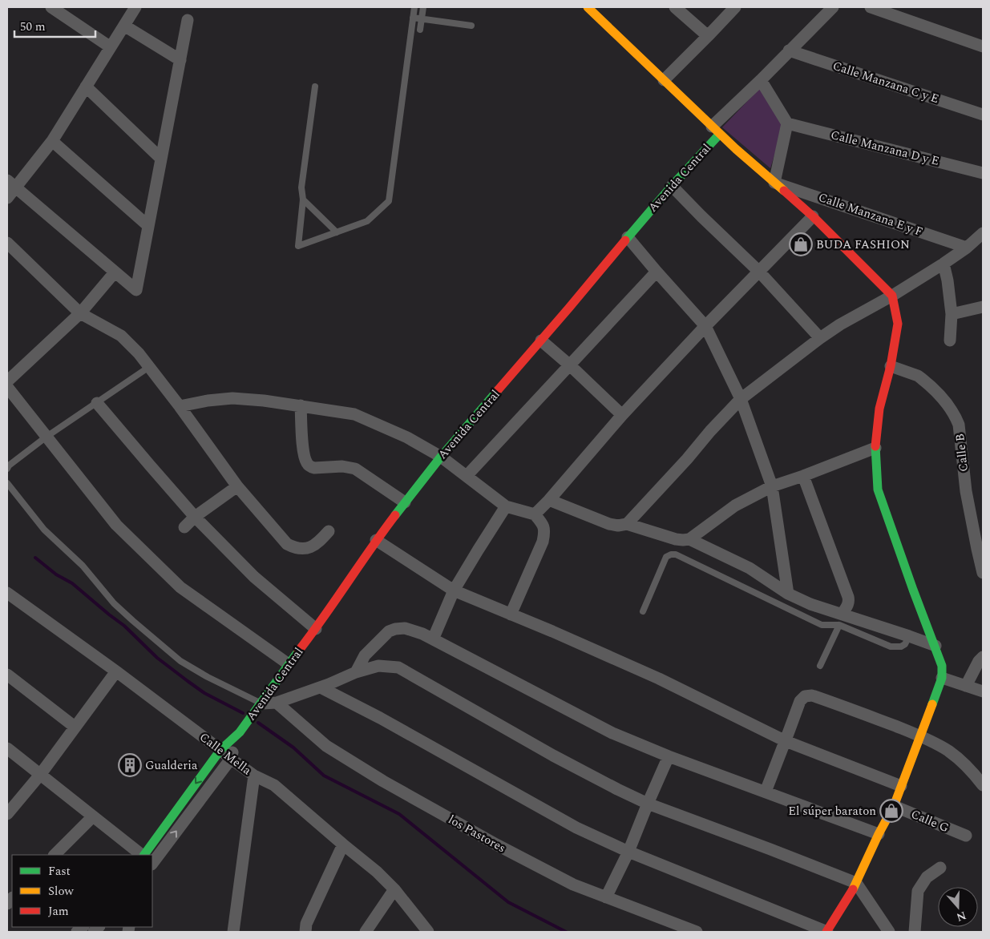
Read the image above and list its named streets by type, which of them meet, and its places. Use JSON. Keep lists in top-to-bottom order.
{
  "streets": {
    "street": [
      "Calle Manzana C y E",
      "Calle Manzana D y E",
      "Avenida Central",
      "Calle Manzana E y F",
      "Calle B",
      "Calle Mella",
      "Calle G",
      "los Pastores"
    ]
  },
  "crossings": [
    ["Avenida Central", "Calle Mella"]
  ],
  "places": {
    "shop": ["BUDA FASHION", "El súper baraton"],
    "building": ["Gualderia"]
  },
  "legend": ["Fast", "Slow", "Jam"],
  "scale_bar": "50 m",
  "north": "bottom"
}
